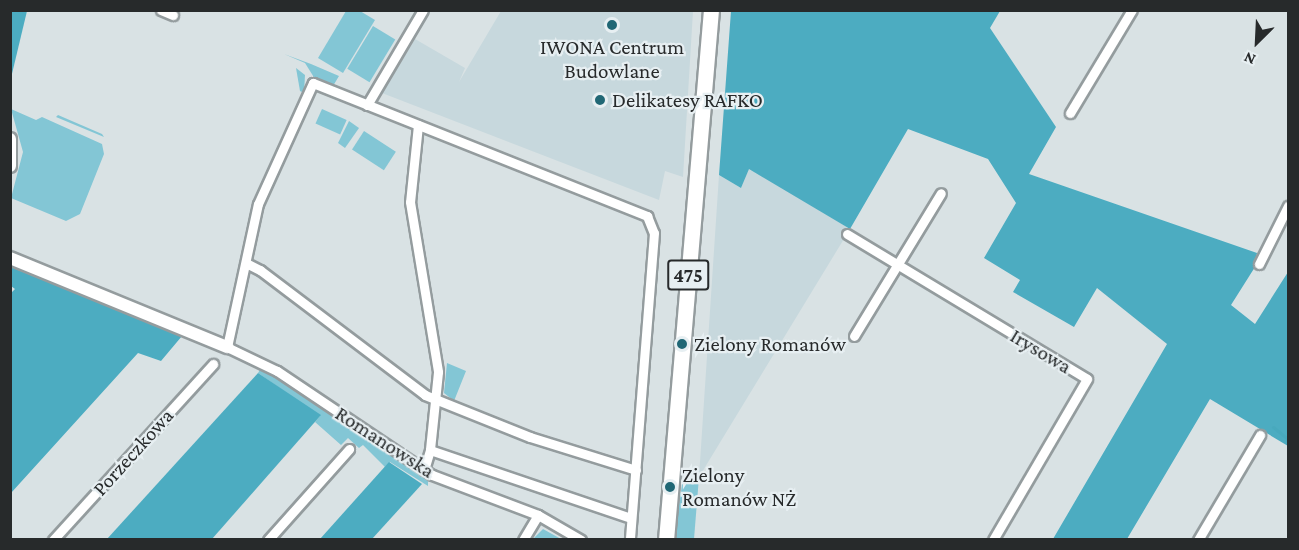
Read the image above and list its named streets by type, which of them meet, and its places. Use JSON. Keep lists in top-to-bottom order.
{
  "streets": {
    "main road": ["475"],
    "street": ["Irysowa", "Romanowska", "Porzeczkowa"]
  },
  "places": [
    "IWONA Centrum Budowlane",
    "Delikatesy RAFKO",
    "Zielony Romanów",
    "Zielony Romanów NŻ"
  ],
  "north": "bottom left"
}
